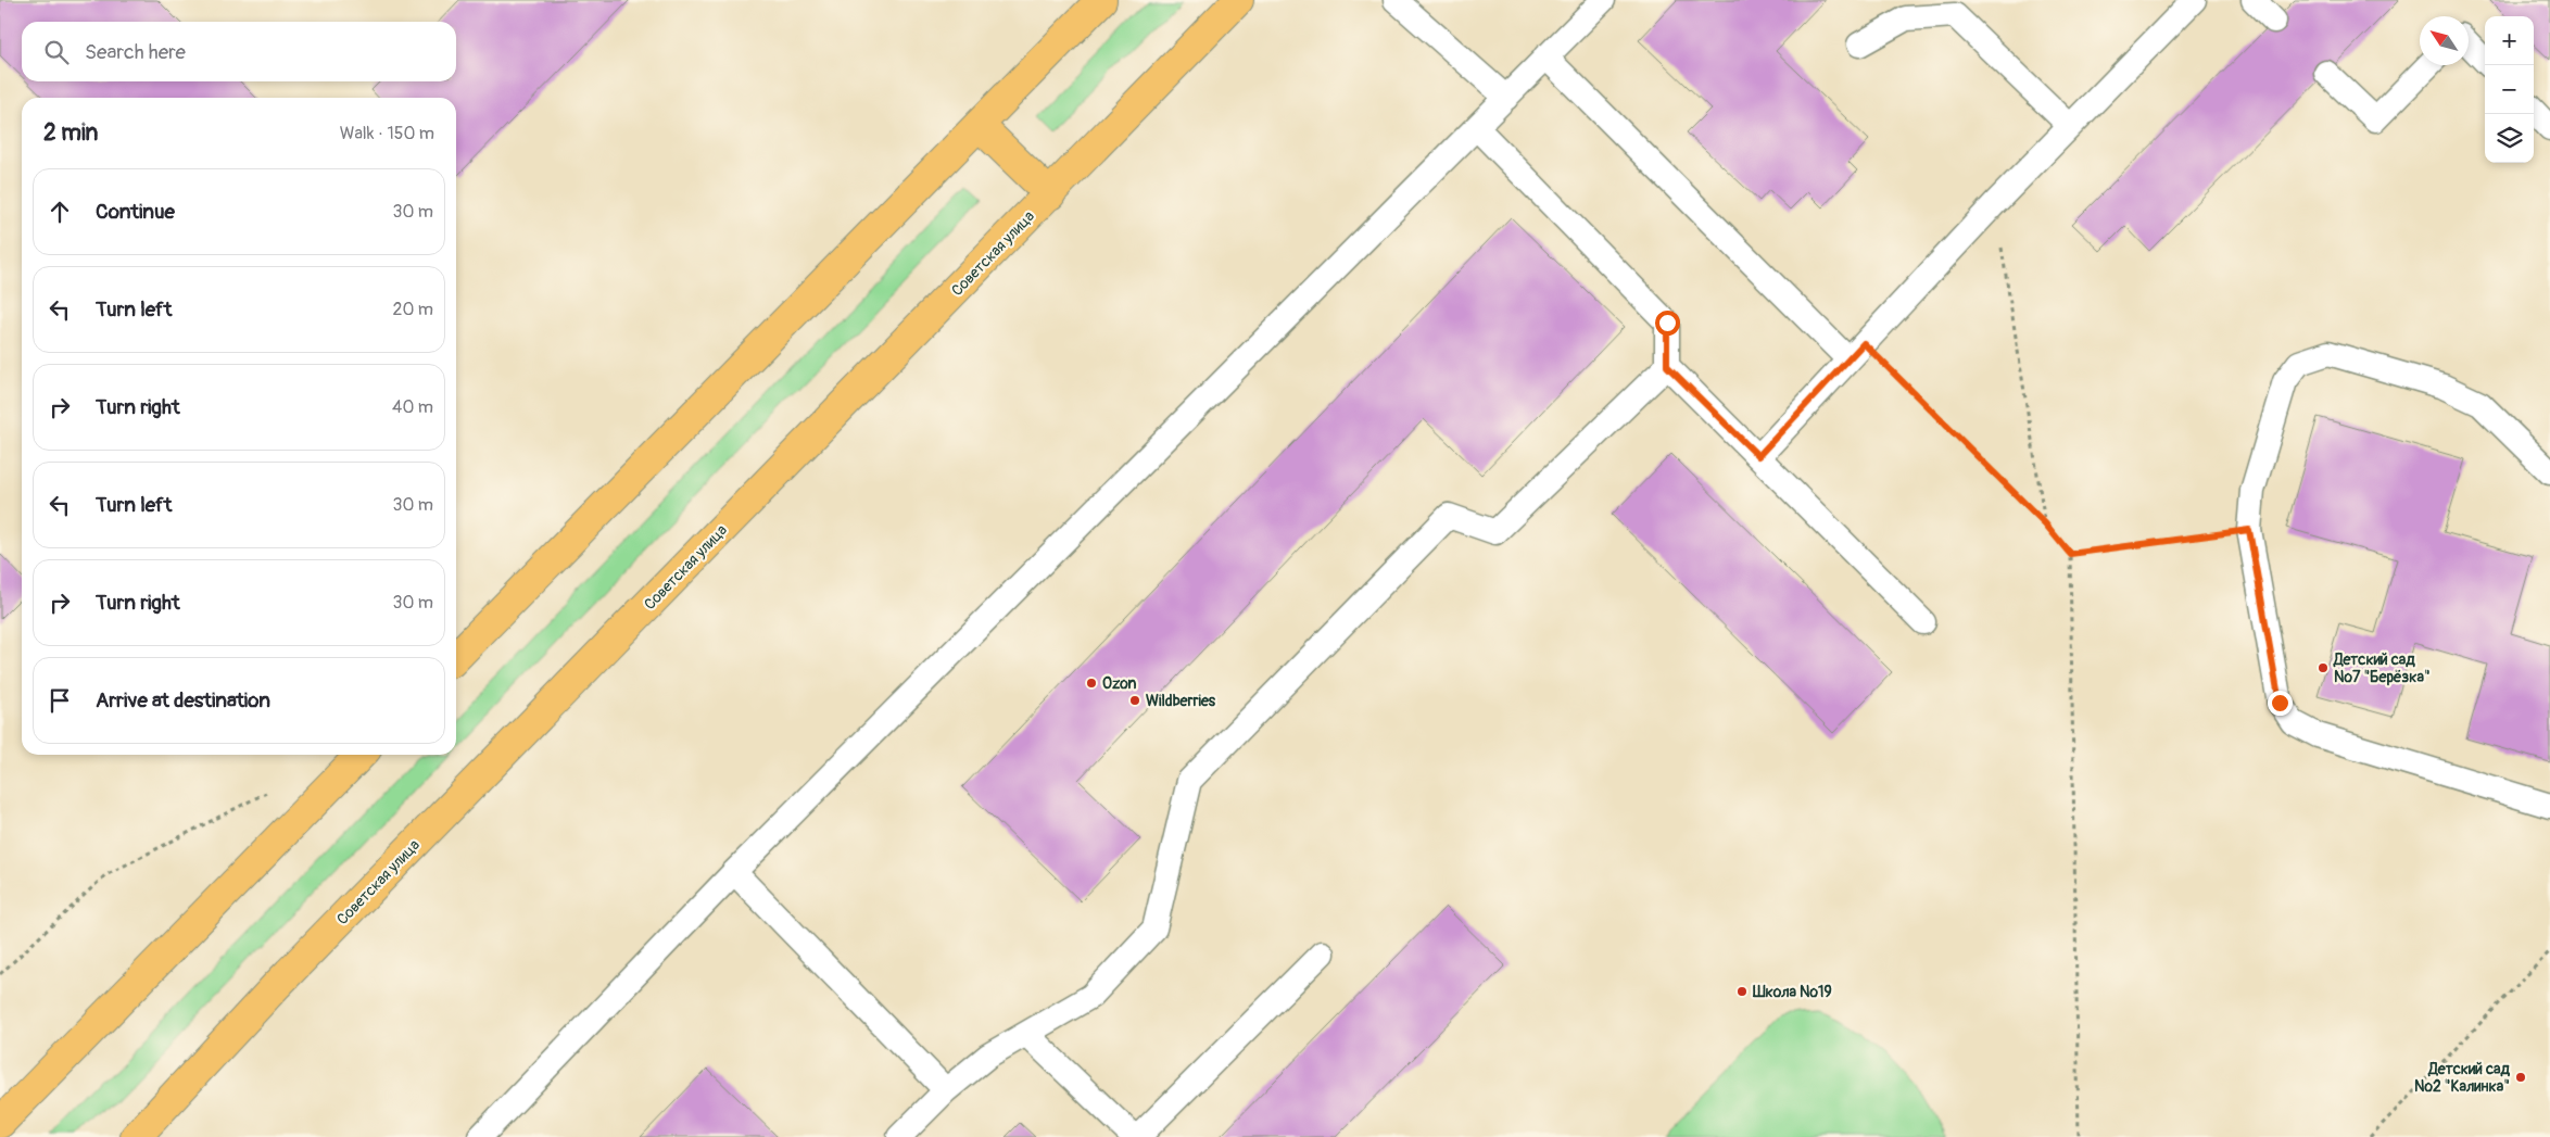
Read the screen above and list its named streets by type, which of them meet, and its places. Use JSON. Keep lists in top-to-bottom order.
{
  "streets": {
    "main road": ["Советская улица"]
  },
  "places": [
    "Детский сад №7 \"Берёзка\"",
    "Ozon",
    "Wildberries",
    "Школа №19",
    "Детский сад №2 \"Калинка\""
  ],
  "north": "top left",
  "page": {
    "map_buttons": ["+", "−"],
    "search": "Search here",
    "heading": ["2 min", "Walk · 150 m"],
    "list": [
      ["Continue", "30 m"],
      ["Turn left", "20 m"],
      ["Turn right", "40 m"],
      ["Turn left", "30 m"],
      ["Turn right", "30 m"],
      "Arrive at destination"
    ]
  }
}
